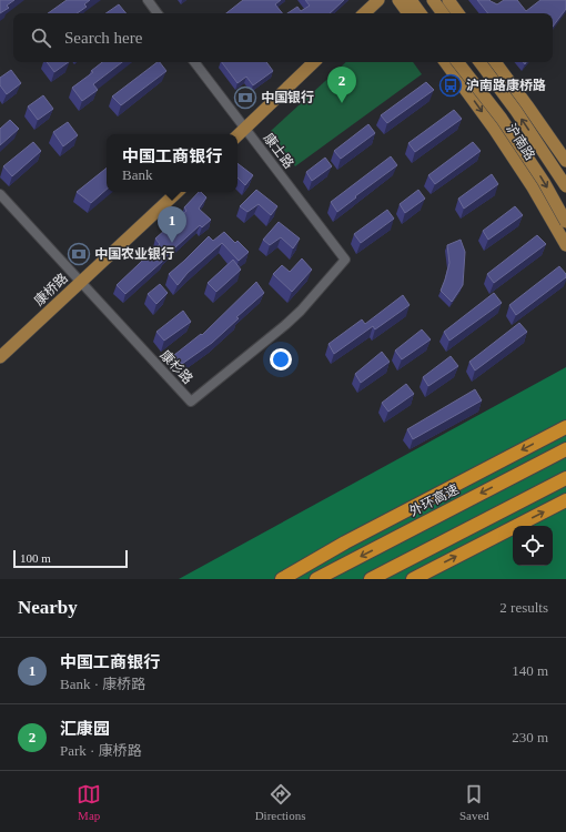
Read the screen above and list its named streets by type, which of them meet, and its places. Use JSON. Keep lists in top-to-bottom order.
{
  "streets": {
    "highway": ["外环高速"],
    "main road": ["沪南路", "康桥路"],
    "street": ["康士路", "康杉路"]
  },
  "crossings": [
    ["康士路", "康杉路"],
    ["康桥路", "康杉路"]
  ],
  "places": {
    "bus stop": ["沪南路康桥路"],
    "bank": ["中国银行", "中国农业银行"]
  },
  "scale_bar": "100 m",
  "page": {
    "search": "Search here",
    "pins": ["2", "1"],
    "popup": ["中国工商银行", "Bank"],
    "scale": "100 m",
    "heading": ["Nearby", "2 results"],
    "list": [
      {
        "mark": "1",
        "name": "中国工商银行",
        "note": "Bank · 康桥路",
        "value": "140 m"
      },
      {
        "mark": "2",
        "name": "汇康园",
        "note": "Park · 康桥路",
        "value": "230 m"
      }
    ],
    "nav": ["Map", "Directions", "Saved"]
  }
}
